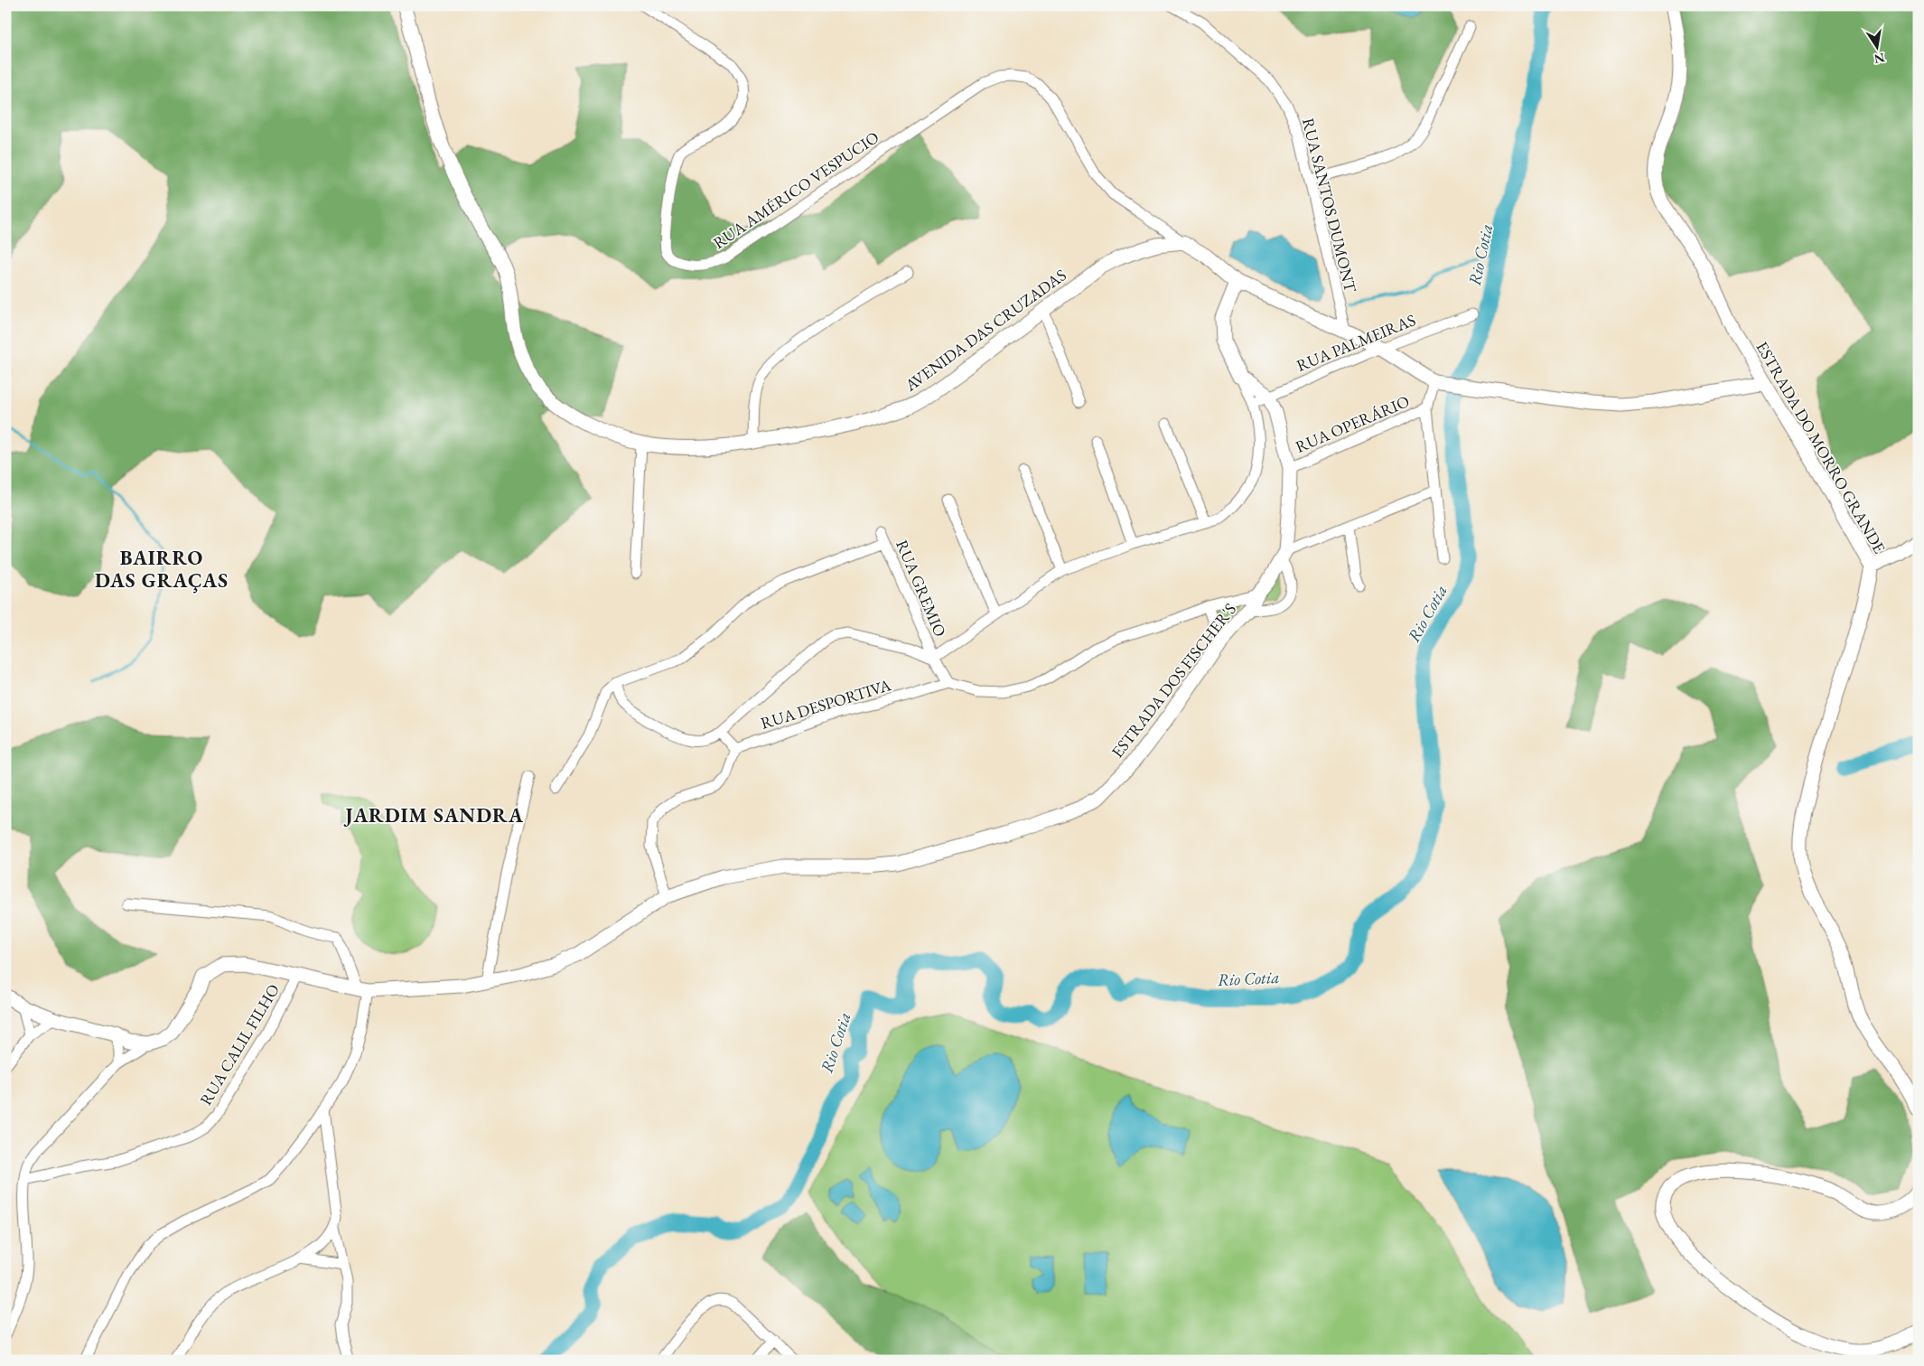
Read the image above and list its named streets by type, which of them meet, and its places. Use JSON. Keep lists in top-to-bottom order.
{
  "streets": {
    "street": [
      "RUA AMÉRICO VESPUCIO",
      "RUA SANTOS DUMONT",
      "AVENIDA DAS CRUZADAS",
      "RUA PALMEIRAS",
      "RUA OPERÁRIO",
      "ESTRADA DO MORRO GRANDE",
      "RUA GREMIO",
      "ESTRADA DOS FISCHER'S",
      "RUA DESPORTIVA",
      "RUA CALIL FILHO"
    ]
  },
  "crossings": [
    ["RUA AMÉRICO VESPUCIO", "AVENIDA DAS CRUZADAS"],
    ["RUA PALMEIRAS", "ESTRADA DOS FISCHER'S"],
    ["RUA OPERÁRIO", "ESTRADA DOS FISCHER'S"],
    ["RUA GREMIO", "RUA DESPORTIVA"],
    ["ESTRADA DOS FISCHER'S", "RUA CALIL FILHO"]
  ],
  "districts": ["BAIRRO DAS GRAÇAS", "JARDIM SANDRA"],
  "water": ["Rio Cotia"],
  "north": "bottom"
}
